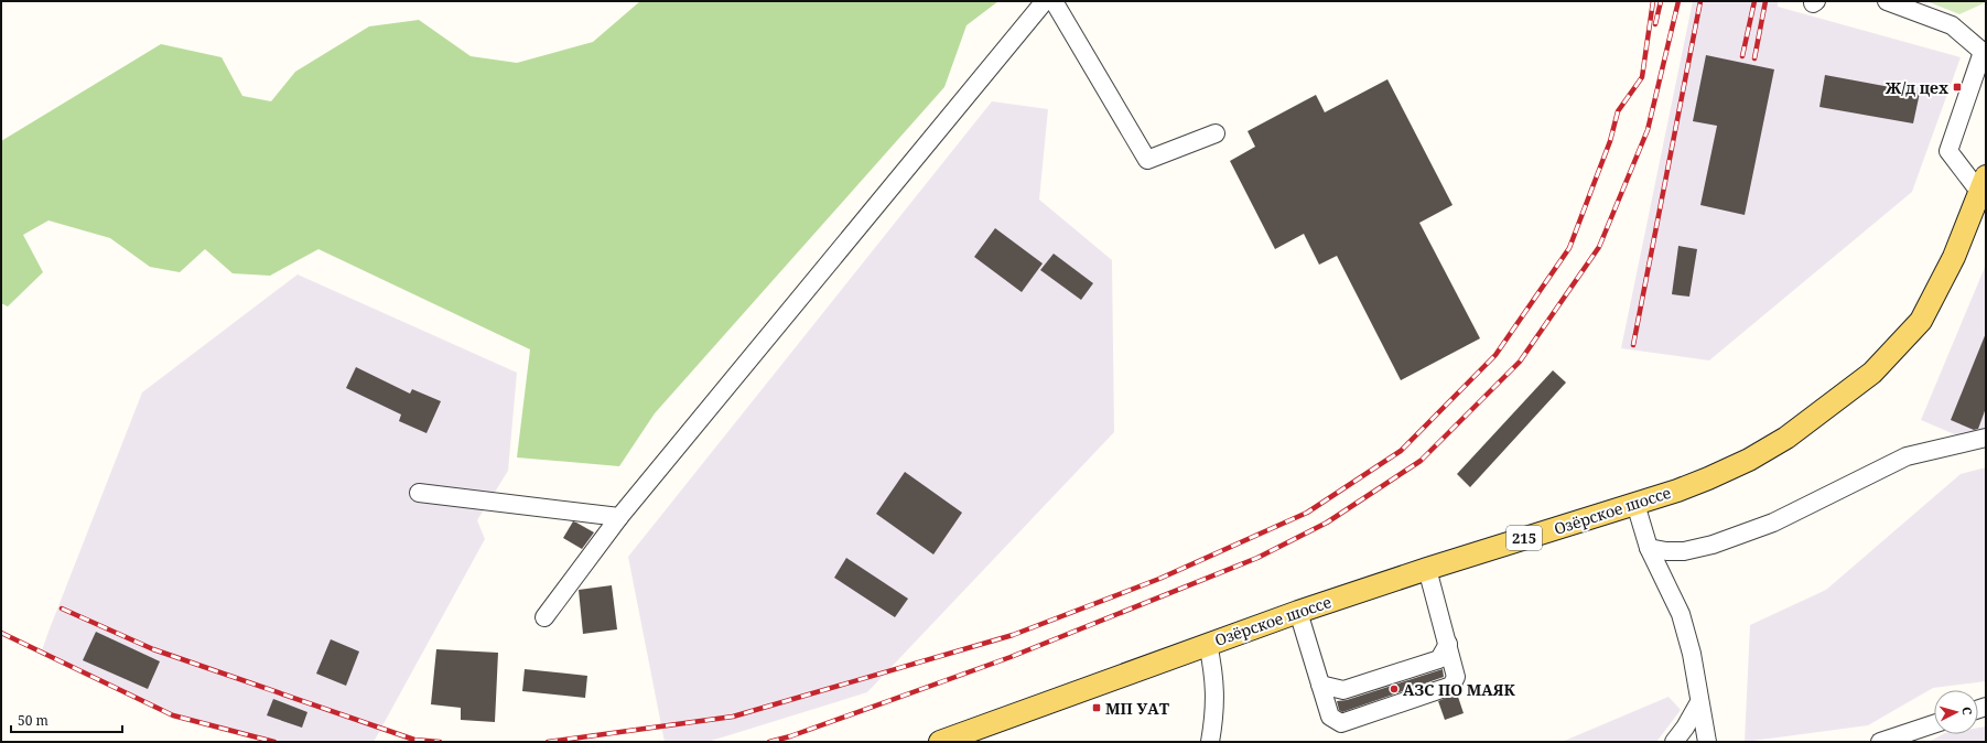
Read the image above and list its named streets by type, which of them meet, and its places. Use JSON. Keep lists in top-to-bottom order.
{
  "streets": {
    "main road": ["Озёрское шоссе", "215"]
  },
  "places": {
    "transit": ["Ж/д цех", "МП УАТ"],
    "other": ["АЗС ПО МАЯК"]
  },
  "scale_bar": "50 m",
  "north": "right"
}
